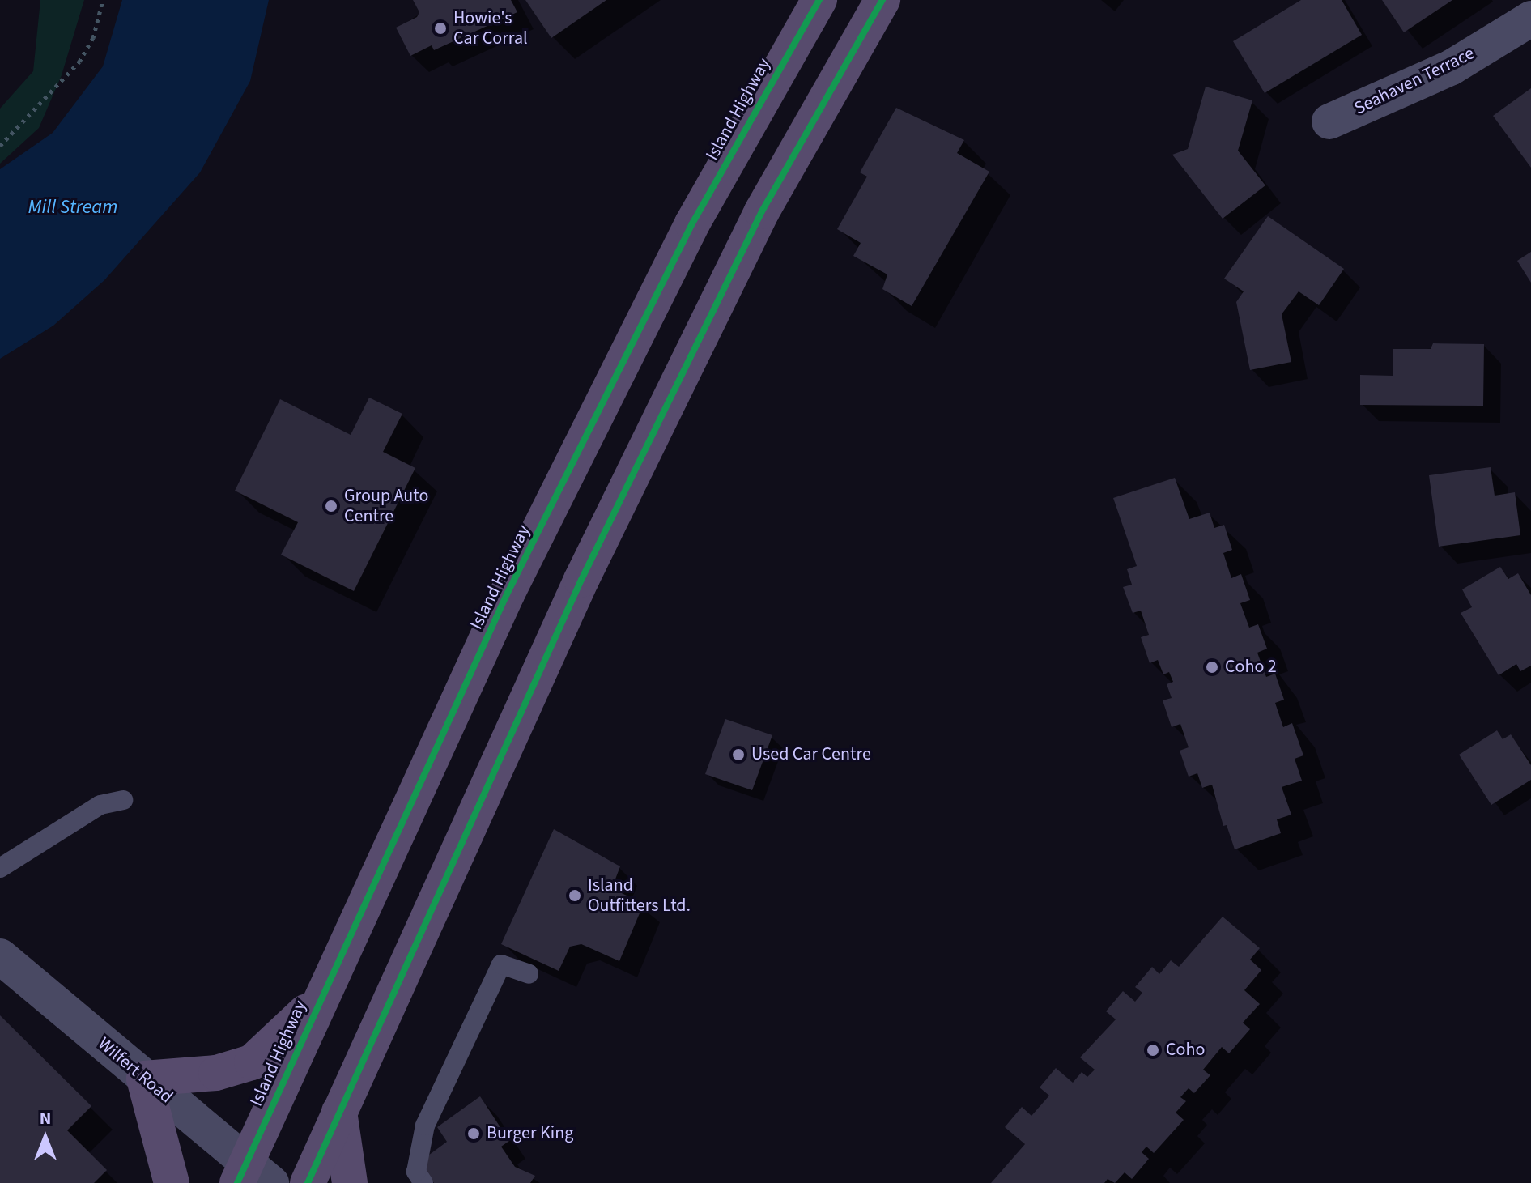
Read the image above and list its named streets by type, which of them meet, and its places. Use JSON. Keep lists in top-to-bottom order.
{
  "streets": {
    "main road": ["Island Highway"],
    "street": ["Seahaven Terrace", "Wilfert Road"]
  },
  "crossings": [
    ["Island Highway", "Wilfert Road"]
  ],
  "water": ["Mill Stream"],
  "places": [
    "Howie's Car Corral",
    "Group Auto Centre",
    "Coho 2",
    "Used Car Centre",
    "Island Outfitters Ltd.",
    "Coho",
    "Burger King"
  ],
  "north": "top"
}
